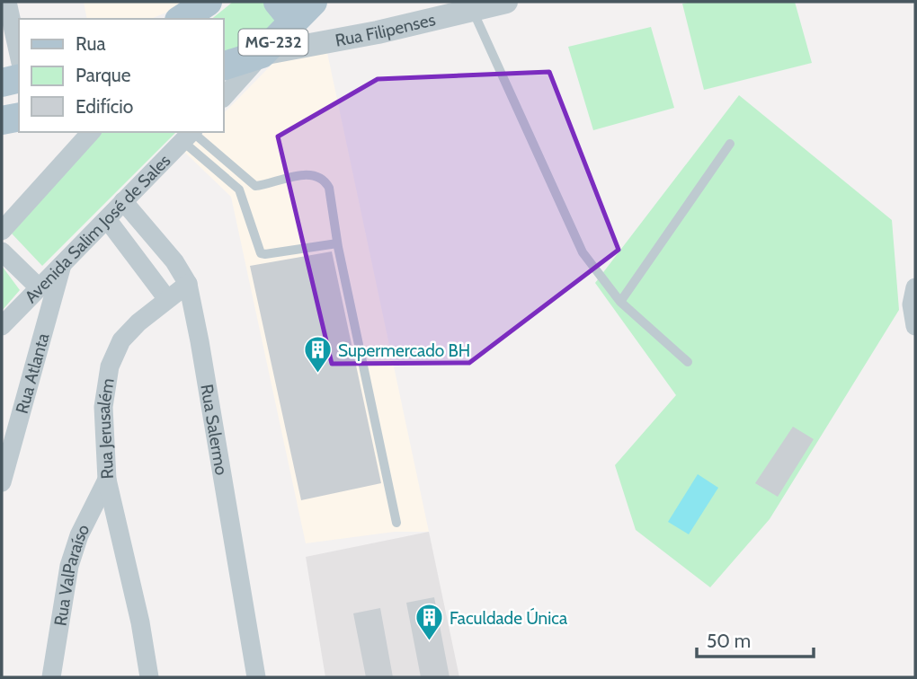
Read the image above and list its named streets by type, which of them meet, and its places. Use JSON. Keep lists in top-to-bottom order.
{
  "streets": {
    "main road": ["MG-232"],
    "street": [
      "Rua Filipenses",
      "Avenida Salim José de Sales",
      "Rua Atlanta",
      "Rua Jerusalém",
      "Rua Salermo",
      "Rua ValParaíso"
    ]
  },
  "crossings": [
    ["Rua Filipenses", "MG-232"],
    ["Avenida Salim José de Sales", "Rua Atlanta"],
    ["Avenida Salim José de Sales", "Rua Salermo"],
    ["Rua Jerusalém", "Rua Salermo"],
    ["Rua Jerusalém", "Rua ValParaíso"]
  ],
  "places": {
    "building": ["Supermercado BH", "Faculdade Única"]
  },
  "legend": ["Rua", "Parque", "Edifício"],
  "scale_bar": "50 m"
}
